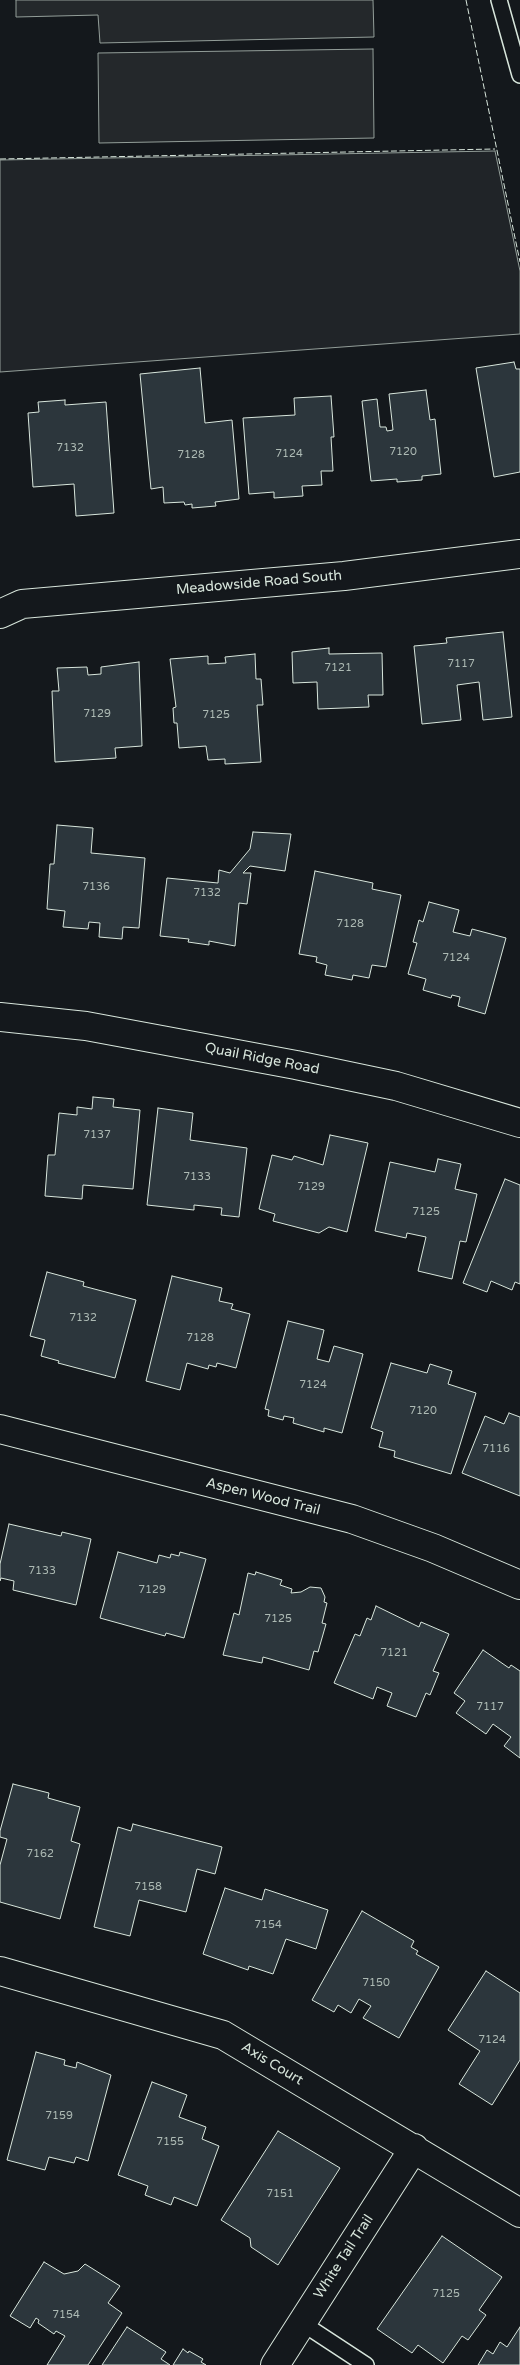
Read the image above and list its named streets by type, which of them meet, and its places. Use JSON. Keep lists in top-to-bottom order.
{
  "streets": {
    "street": [
      "Meadowside Road South",
      "Quail Ridge Road",
      "Aspen Wood Trail",
      "Axis Court",
      "White Tail Trail"
    ]
  },
  "crossings": [
    ["Axis Court", "White Tail Trail"]
  ],
  "house_numbers": [
    "7132",
    "7120",
    "7124",
    "7128",
    "7117",
    "7121",
    "7129",
    "7125",
    "7136",
    "7132",
    "7128",
    "7124",
    "7137",
    "7133",
    "7129",
    "7125",
    "7132",
    "7128",
    "7124",
    "7120",
    "7116",
    "7133",
    "7129",
    "7125",
    "7121",
    "7117",
    "7162",
    "7158",
    "7154",
    "7150",
    "7124",
    "7159",
    "7155",
    "7151",
    "7125",
    "7154"
  ]
}
